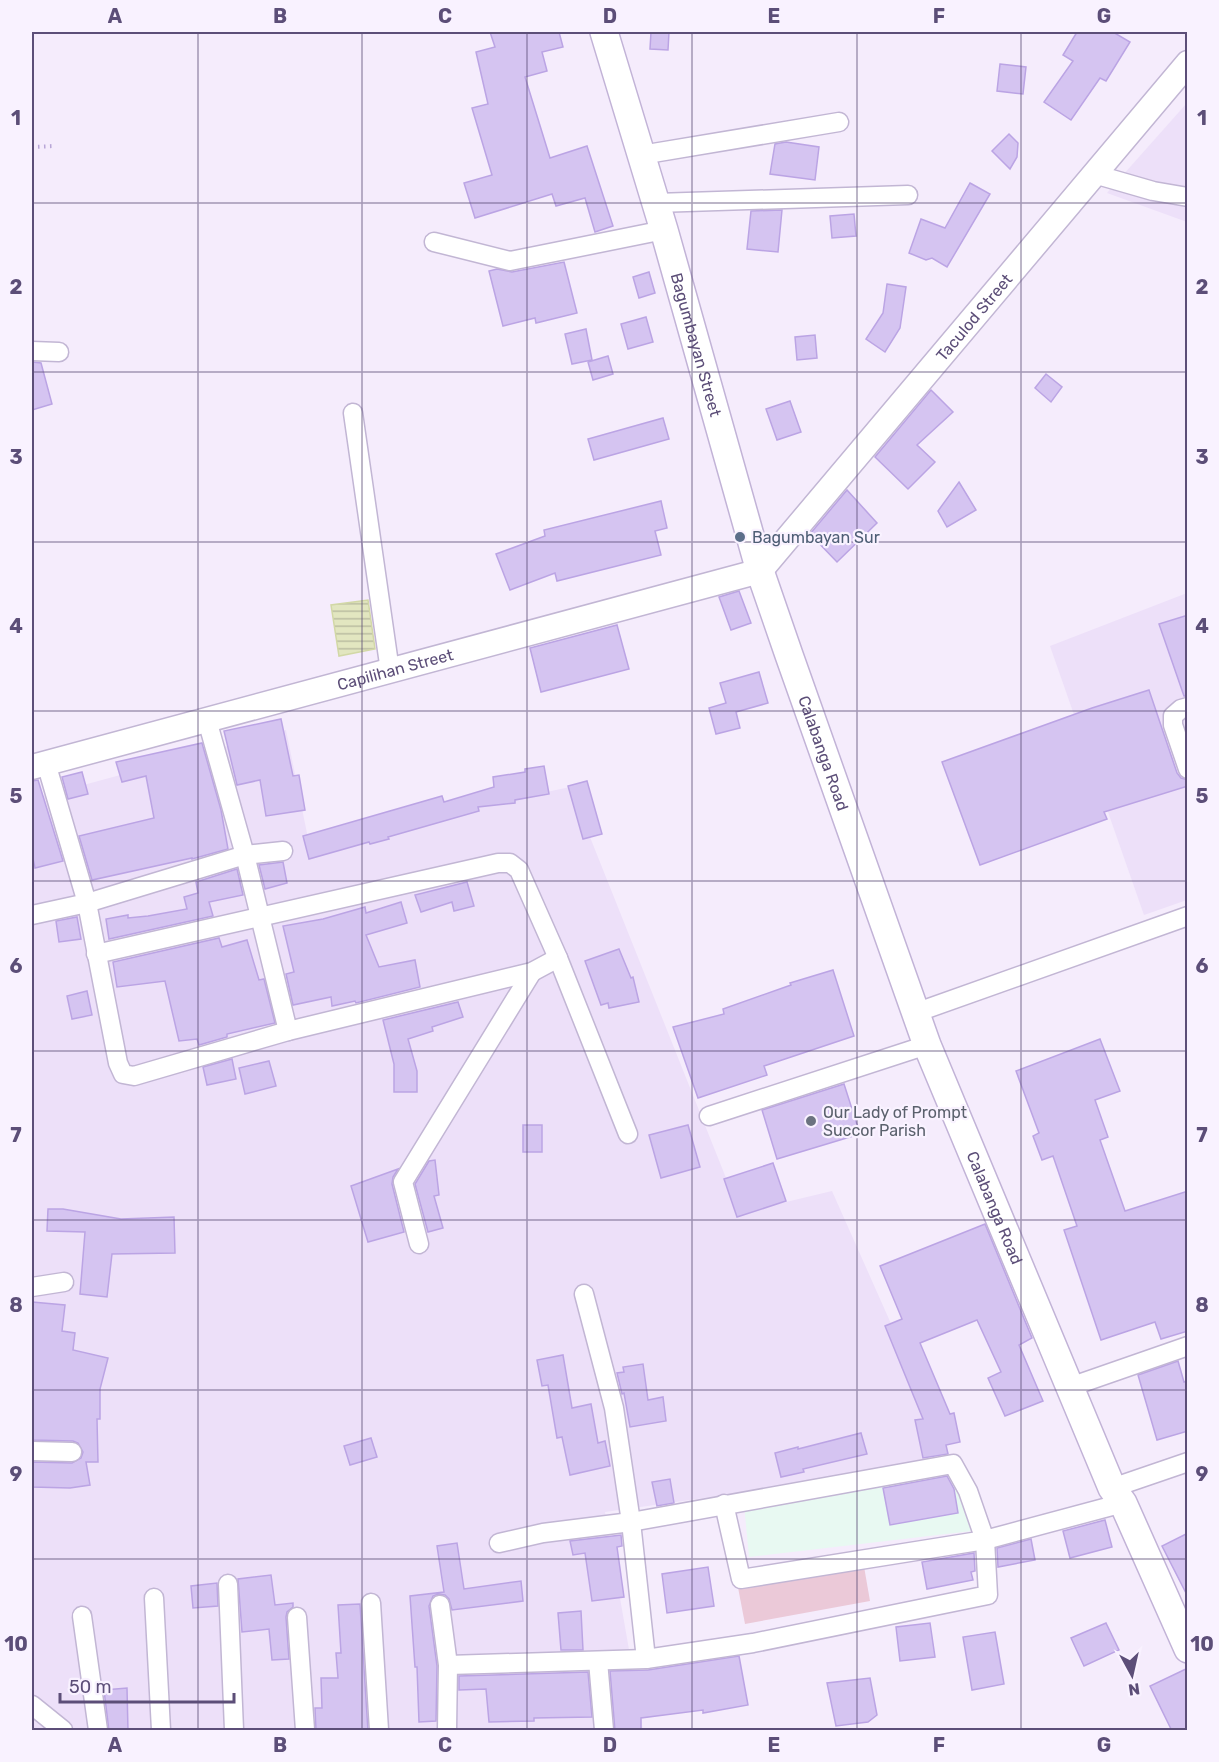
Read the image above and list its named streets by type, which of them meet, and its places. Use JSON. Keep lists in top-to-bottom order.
{
  "streets": {
    "main road": ["Bagumbayan Street", "Calabanga Road"],
    "street": ["Taculod Street", "Capilihan Street"]
  },
  "crossings": [
    ["Taculod Street", "Bagumbayan Street"],
    ["Taculod Street", "Capilihan Street"],
    ["Bagumbayan Street", "Capilihan Street"],
    ["Bagumbayan Street", "Calabanga Road"]
  ],
  "places": ["Bagumbayan Sur", "Our Lady of Prompt Succor Parish"],
  "scale_bar": "50 m",
  "north": "bottom",
  "grid": {
    "columns": [
      "A",
      "B",
      "C",
      "D",
      "E",
      "F",
      "G"
    ],
    "rows": [
      "1",
      "2",
      "3",
      "4",
      "5",
      "6",
      "7",
      "8",
      "9",
      "10"
    ]
  }
}
